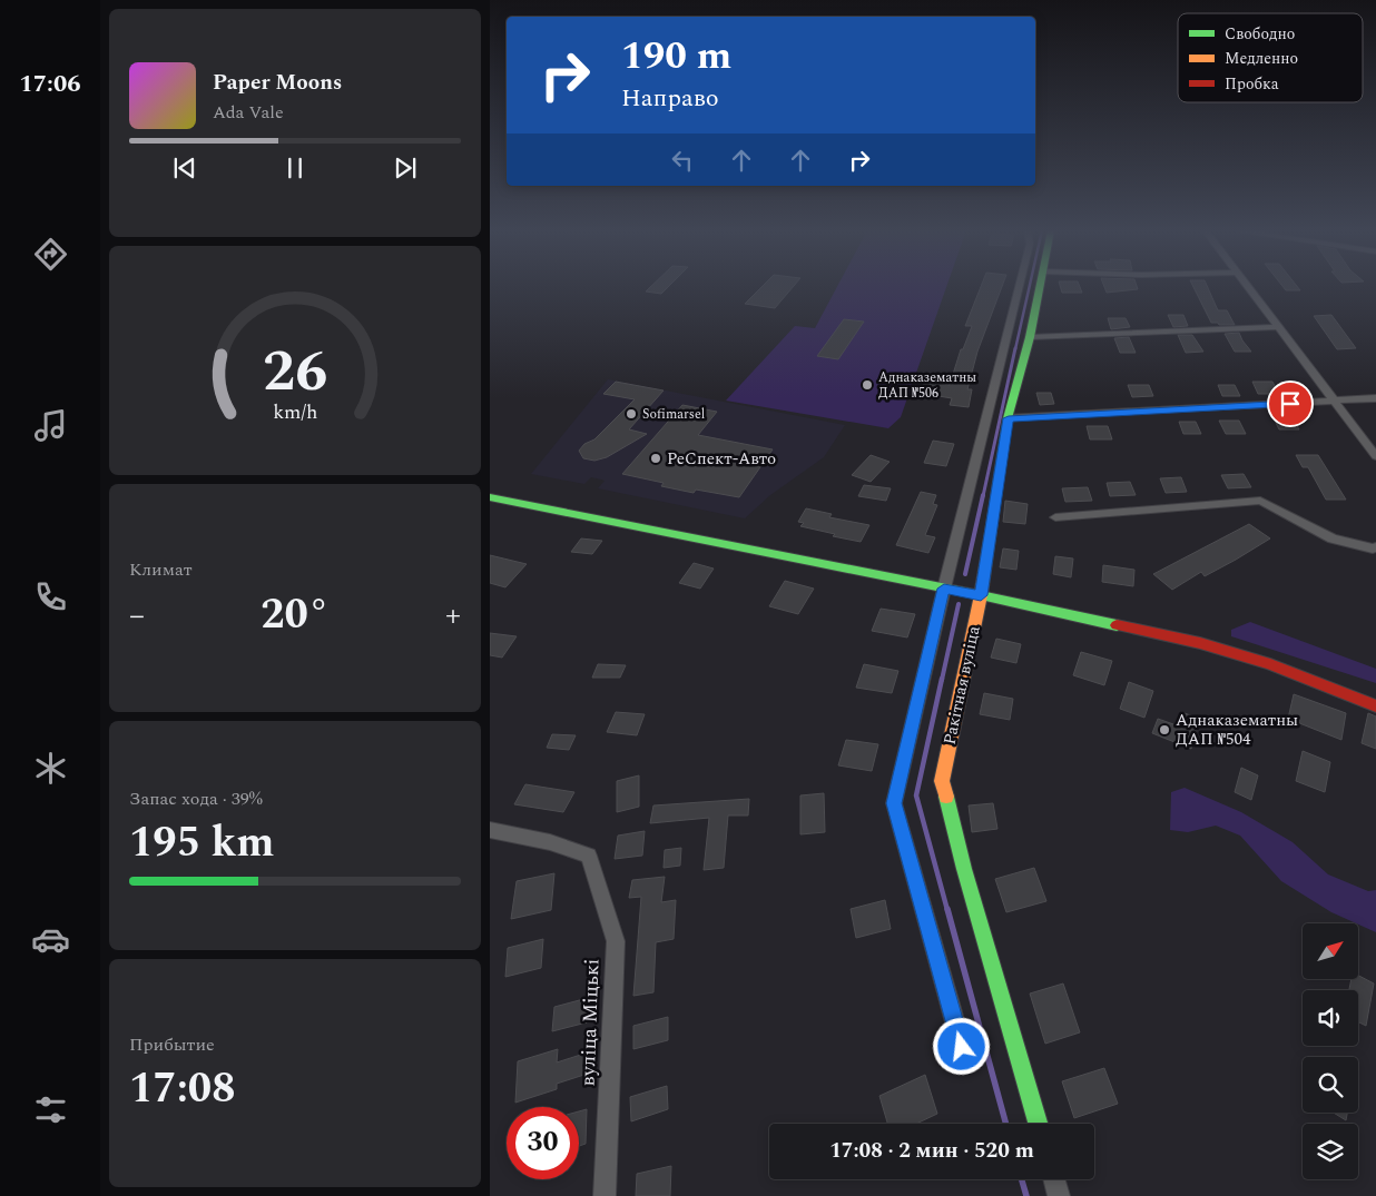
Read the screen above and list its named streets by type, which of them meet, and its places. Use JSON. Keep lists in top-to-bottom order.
{
  "streets": {
    "street": ["Ракітная вуліца", "вуліца Міцькі"]
  },
  "places": [
    "Аднаказематны ДАП №506",
    "Sofimarsel",
    "РеСпект-Авто",
    "Аднаказематны ДАП №504"
  ],
  "legend": ["Свободно", "Медленно", "Пробка"],
  "north": "top right",
  "page": {
    "tabs": "17:06",
    "turn": ["190 m", "Направо"],
    "song": ["Paper Moons", "Ada Vale"],
    "tile": [
      "Климат",
      ["Запас хода · 39%", "195 km"],
      ["Прибытие", "17:08"]
    ],
    "heat": ["−", "20°", "+"],
    "limit": "30",
    "trip": "17:08 · 2 мин · 520 m",
    "gauge": ["26", "km/h"]
  }
}
